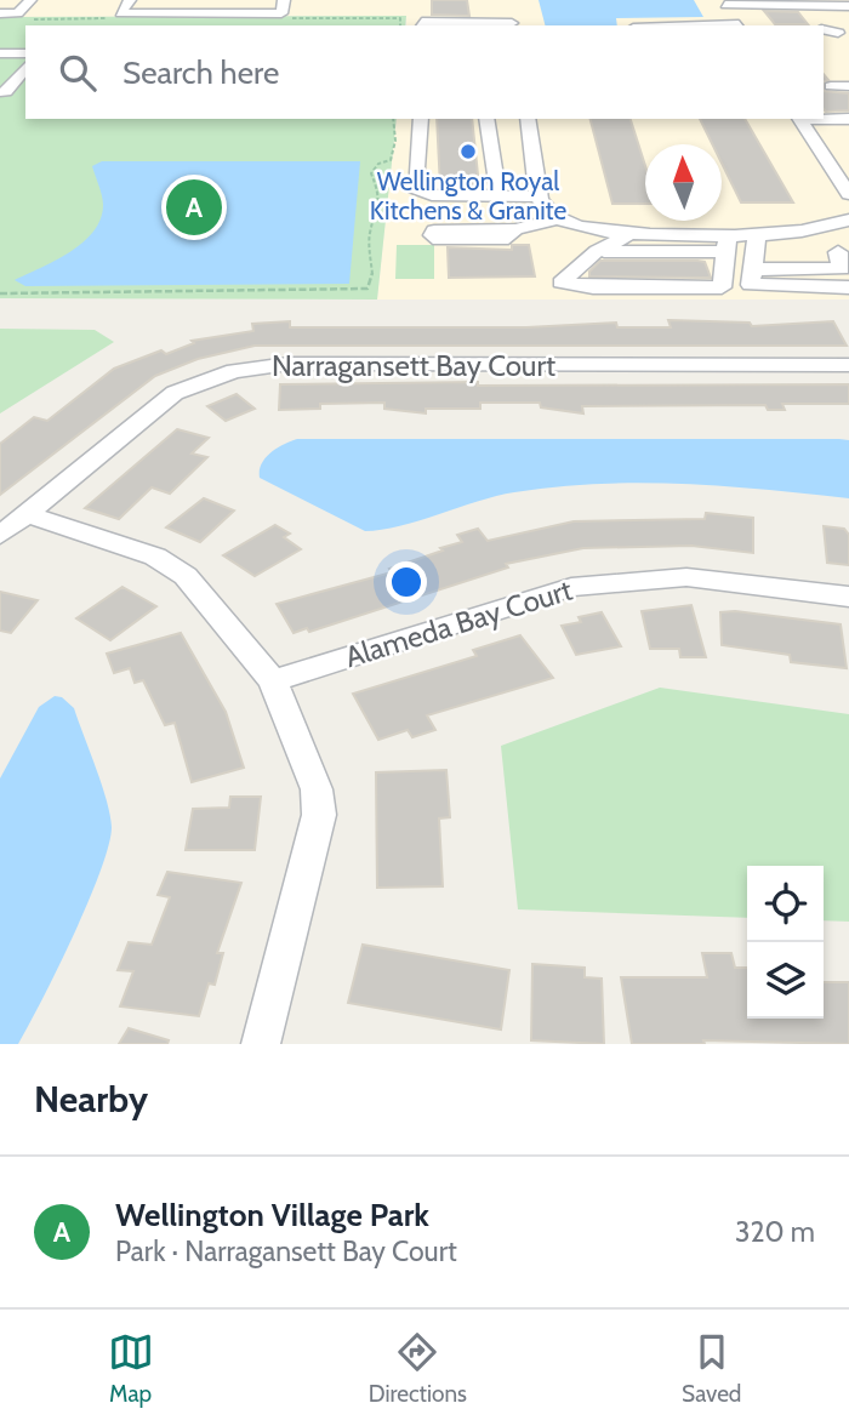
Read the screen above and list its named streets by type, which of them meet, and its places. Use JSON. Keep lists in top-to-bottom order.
{
  "streets": {
    "street": ["Narragansett Bay Court", "Alameda Bay Court"]
  },
  "places": ["Wellington Royal Kitchens & Granite"],
  "north": "top",
  "page": {
    "search": "Search here",
    "pins": "A",
    "heading": "Nearby",
    "list": [
      {
        "mark": "A",
        "name": "Wellington Village Park",
        "note": "Park · Narragansett Bay Court",
        "value": "320 m"
      }
    ],
    "nav": ["Map", "Directions", "Saved"]
  }
}
